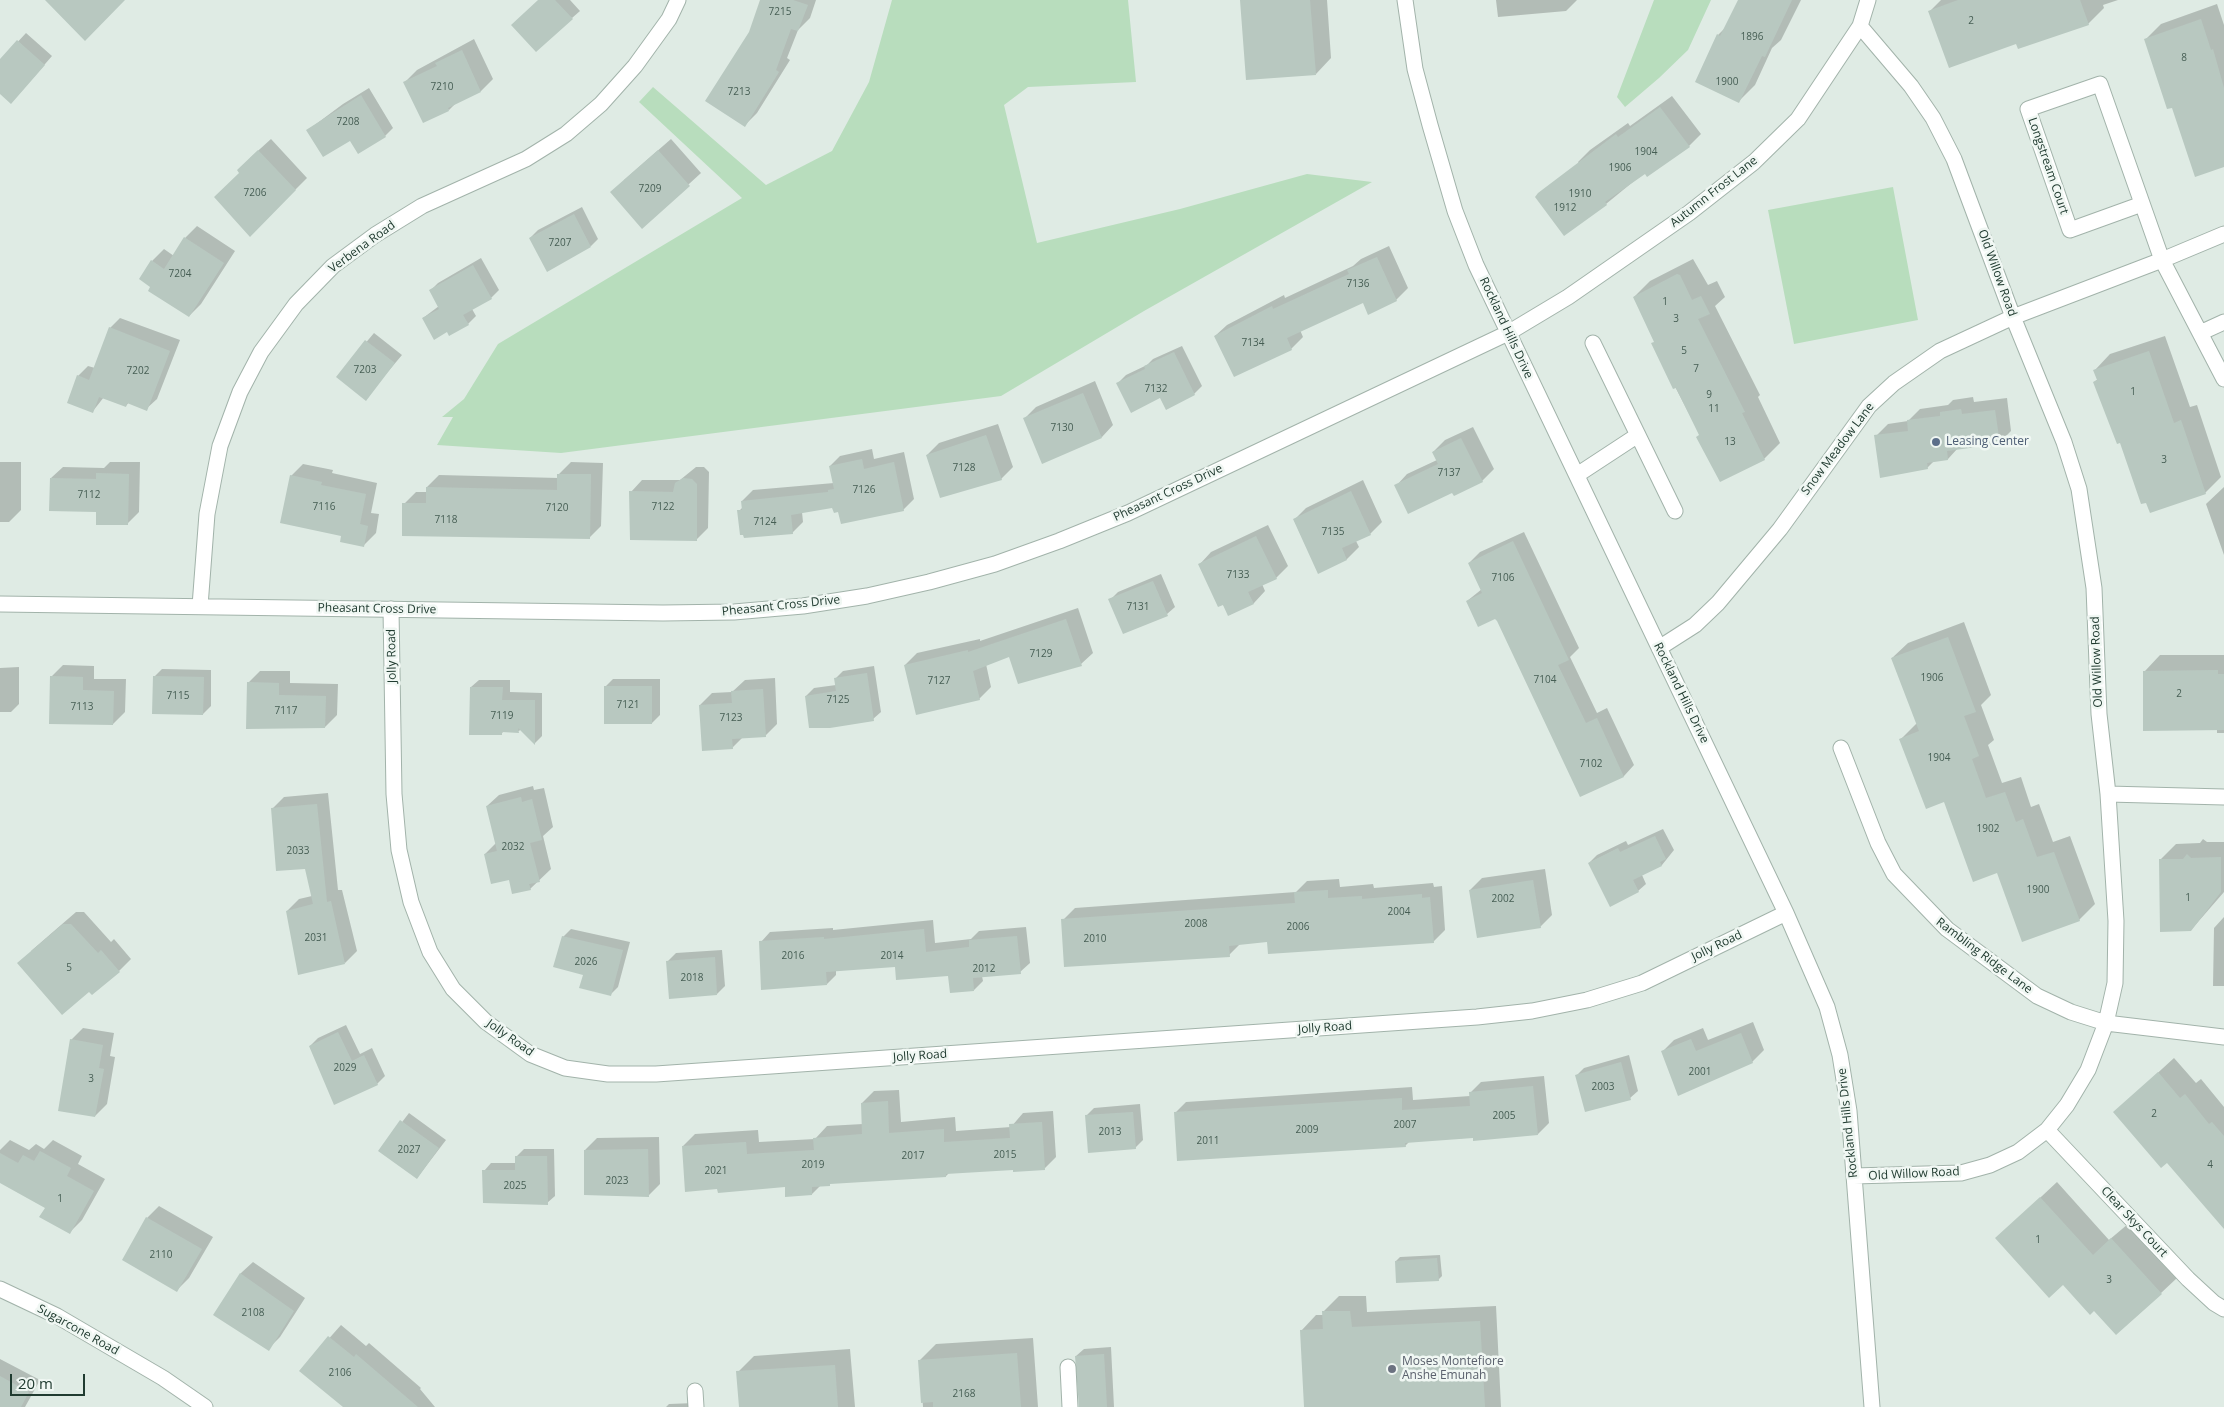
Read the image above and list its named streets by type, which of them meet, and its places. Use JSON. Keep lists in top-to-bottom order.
{
  "streets": {
    "street": [
      "Longstream Court",
      "Autumn Frost Lane",
      "Verbena Road",
      "Old Willow Road",
      "Rockland Hills Drive",
      "Snow Meadow Lane",
      "Pheasant Cross Drive",
      "Jolly Road",
      "Rambling Ridge Lane",
      "Clear Skys Court",
      "Sugarcone Road"
    ]
  },
  "crossings": [
    ["Longstream Court", "Snow Meadow Lane"],
    ["Autumn Frost Lane", "Old Willow Road"],
    ["Autumn Frost Lane", "Rockland Hills Drive"],
    ["Autumn Frost Lane", "Pheasant Cross Drive"],
    ["Verbena Road", "Pheasant Cross Drive"],
    ["Old Willow Road", "Rockland Hills Drive"],
    ["Old Willow Road", "Snow Meadow Lane"],
    ["Old Willow Road", "Rambling Ridge Lane"],
    ["Old Willow Road", "Clear Skys Court"],
    ["Rockland Hills Drive", "Snow Meadow Lane"],
    ["Rockland Hills Drive", "Pheasant Cross Drive"],
    ["Rockland Hills Drive", "Jolly Road"],
    ["Pheasant Cross Drive", "Jolly Road"]
  ],
  "places": ["Leasing Center", "Moses Montefiore Anshe Emunah"],
  "house_numbers": [
    "7215",
    "2",
    "1896",
    "8",
    "1900",
    "7210",
    "7213",
    "7208",
    "1904",
    "1906",
    "7209",
    "7206",
    "1910",
    "1912",
    "7207",
    "7204",
    "7136",
    "1",
    "3",
    "7134",
    "5",
    "7",
    "7203",
    "7202",
    "7132",
    "1",
    "9",
    "11",
    "7130",
    "13",
    "3",
    "7128",
    "7137",
    "7126",
    "7112",
    "7116",
    "7122",
    "7120",
    "7118",
    "7124",
    "7135",
    "7133",
    "7106",
    "7131",
    "7129",
    "1906",
    "7104",
    "7127",
    "2",
    "7115",
    "7125",
    "7121",
    "7113",
    "7117",
    "7119",
    "7123",
    "1904",
    "7102",
    "1902",
    "2032",
    "2033",
    "1900",
    "1",
    "2002",
    "2004",
    "2008",
    "2006",
    "2031",
    "2010",
    "2016",
    "2014",
    "2026",
    "5",
    "2012",
    "2018",
    "2029",
    "2001",
    "3",
    "2003",
    "2",
    "2005",
    "2007",
    "2009",
    "2013",
    "2011",
    "2027",
    "2015",
    "2017",
    "2019",
    "4",
    "2021",
    "2023",
    "2025",
    "1",
    "1",
    "2110",
    "3",
    "2108",
    "2106",
    "2168"
  ],
  "scale_bar": "20 m"
}
